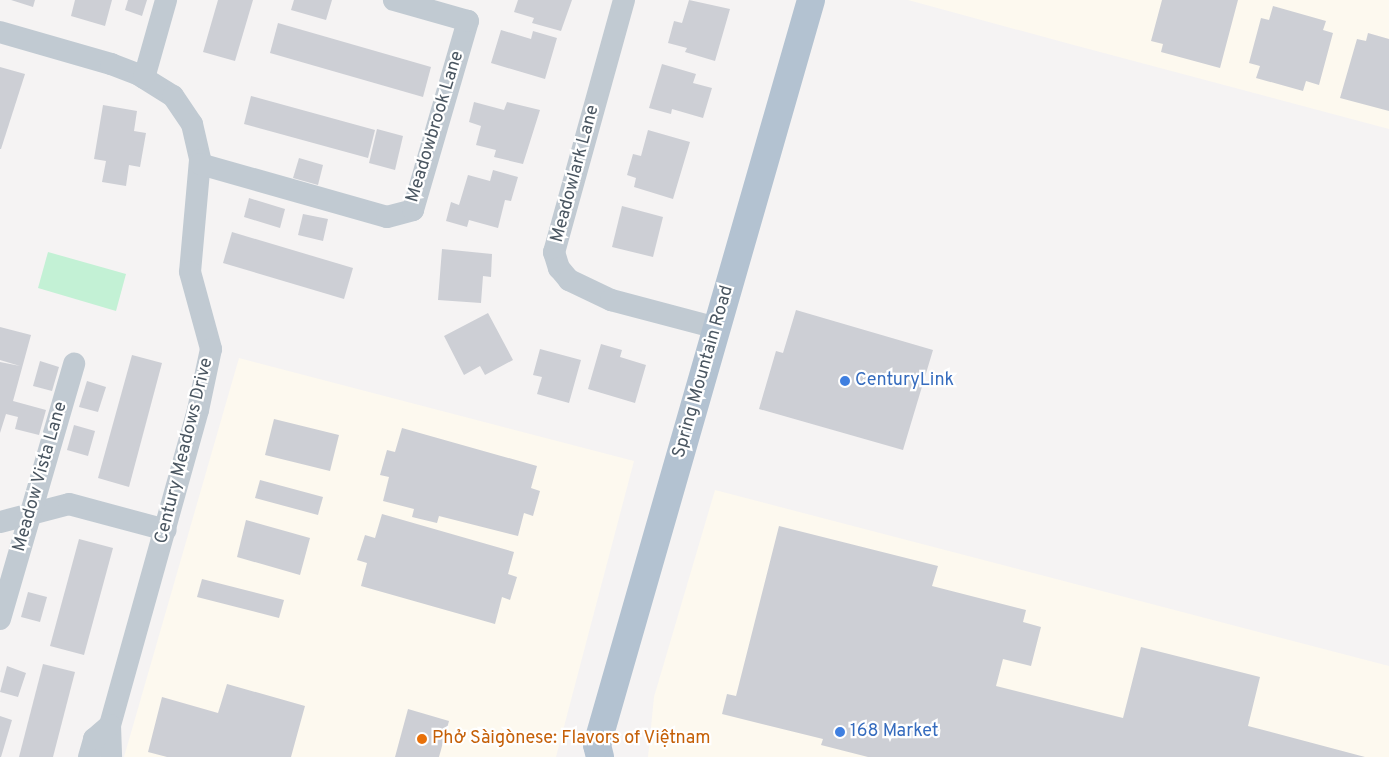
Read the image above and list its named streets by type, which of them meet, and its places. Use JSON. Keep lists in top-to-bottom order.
{
  "streets": {
    "main road": ["Spring Mountain Road"],
    "street": [
      "Meadowbrook Lane",
      "Meadowlark Lane",
      "Century Meadows Drive",
      "Meadow Vista Lane"
    ]
  },
  "crossings": [
    ["Meadowbrook Lane", "Century Meadows Drive"],
    ["Meadowlark Lane", "Spring Mountain Road"]
  ],
  "places": ["CenturyLink", "168 Market", "Phở Sàigònese: Flavors of Việtnam"]
}
